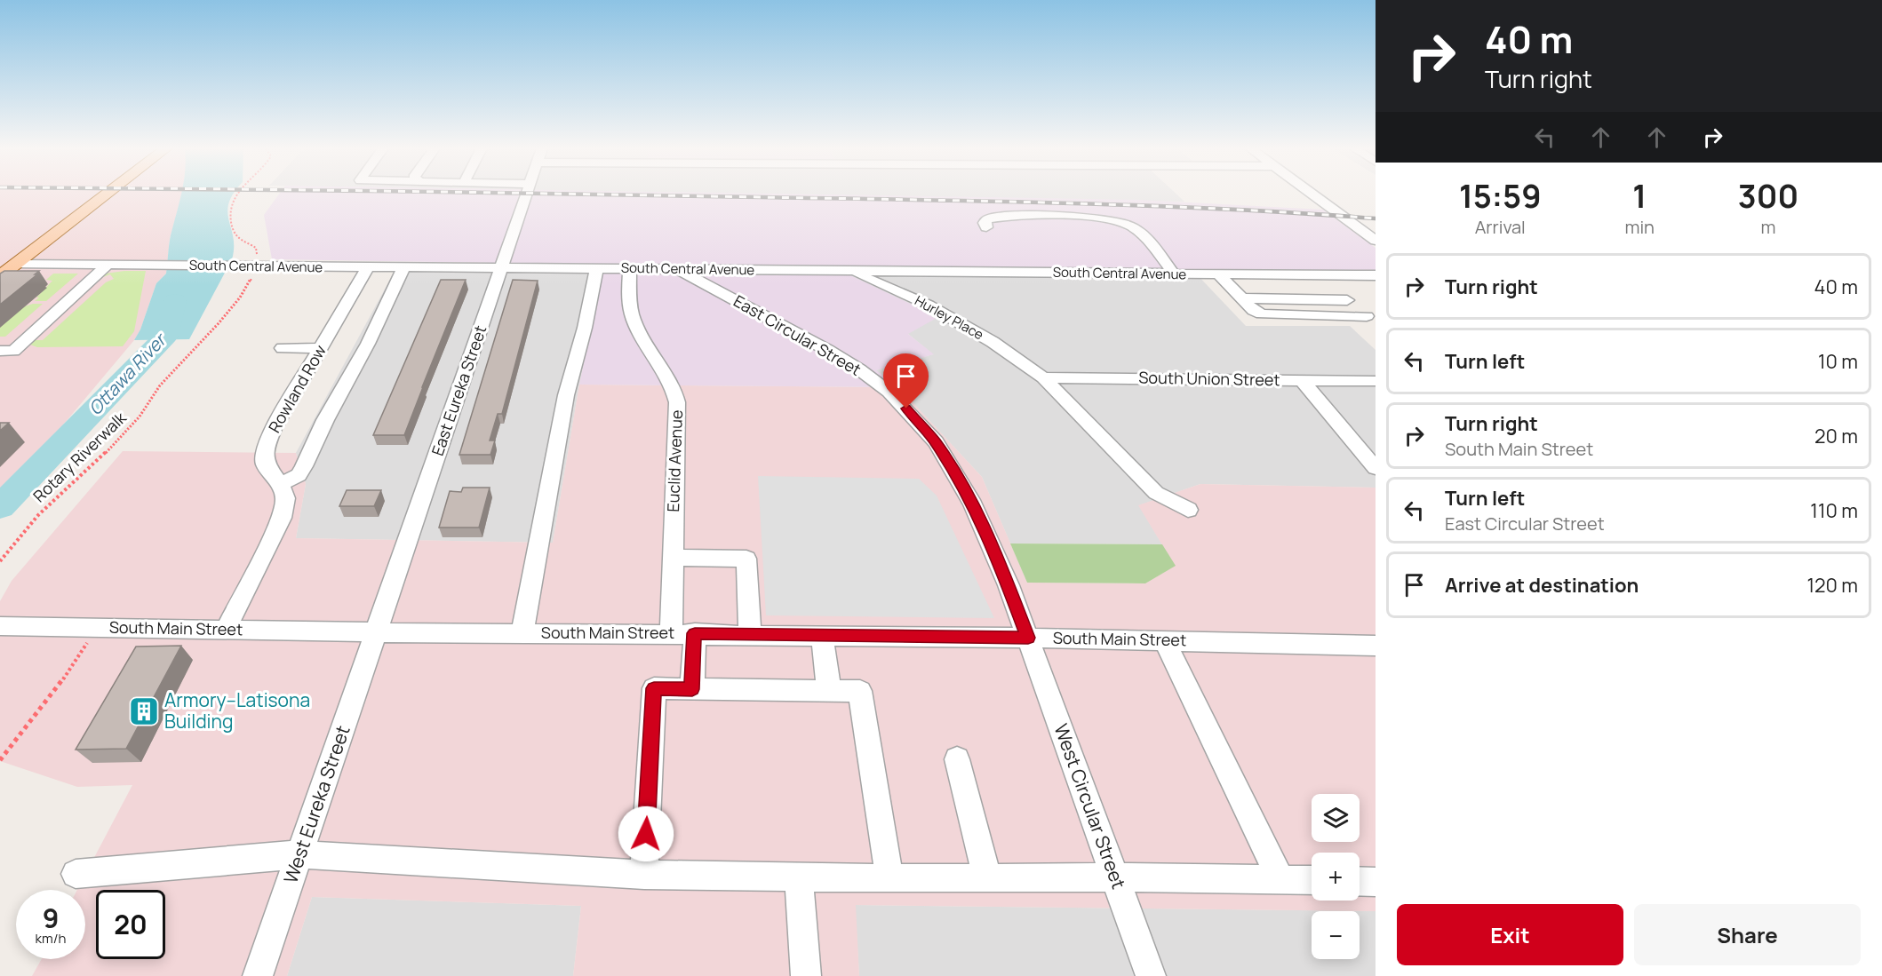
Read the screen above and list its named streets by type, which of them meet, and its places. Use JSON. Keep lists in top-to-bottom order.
{
  "streets": {
    "street": [
      "South Central Avenue",
      "Hurley Place",
      "East Circular Street",
      "South Union Street",
      "Rowland Row",
      "East Eureka Street",
      "Euclid Avenue",
      "South Main Street",
      "West Eureka Street",
      "West Circular Street"
    ],
    "path": ["Rotary Riverwalk"]
  },
  "crossings": [
    ["South Central Avenue", "Hurley Place"],
    ["South Central Avenue", "East Circular Street"],
    ["South Central Avenue", "Rowland Row"],
    ["South Central Avenue", "East Eureka Street"],
    ["South Central Avenue", "Euclid Avenue"],
    ["Hurley Place", "South Union Street"],
    ["East Circular Street", "South Main Street"],
    ["East Circular Street", "West Circular Street"],
    ["Rowland Row", "South Main Street"],
    ["East Eureka Street", "South Main Street"],
    ["East Eureka Street", "West Eureka Street"],
    ["Euclid Avenue", "South Main Street"],
    ["South Main Street", "West Eureka Street"],
    ["South Main Street", "West Circular Street"]
  ],
  "water": ["Ottawa River"],
  "places": {
    "building": ["Armory–Latisona Building"]
  },
  "page": {
    "turn": ["40 m", "Turn right"],
    "eta": [
      "15:59",
      "Arrival",
      "1",
      "min",
      "300",
      "m"
    ],
    "list": [
      {
        "name": "Turn right",
        "value": "40 m"
      },
      {
        "name": "Turn left",
        "value": "10 m"
      },
      {
        "name": "Turn right",
        "note": "South Main Street",
        "value": "20 m"
      },
      {
        "name": "Turn left",
        "note": "East Circular Street",
        "value": "110 m"
      },
      {
        "name": "Arrive at destination",
        "value": "120 m"
      }
    ],
    "map_buttons": ["+", "−"],
    "speed": "9 km/h",
    "limit": "20",
    "buttons": ["Exit", "Share"]
  }
}
